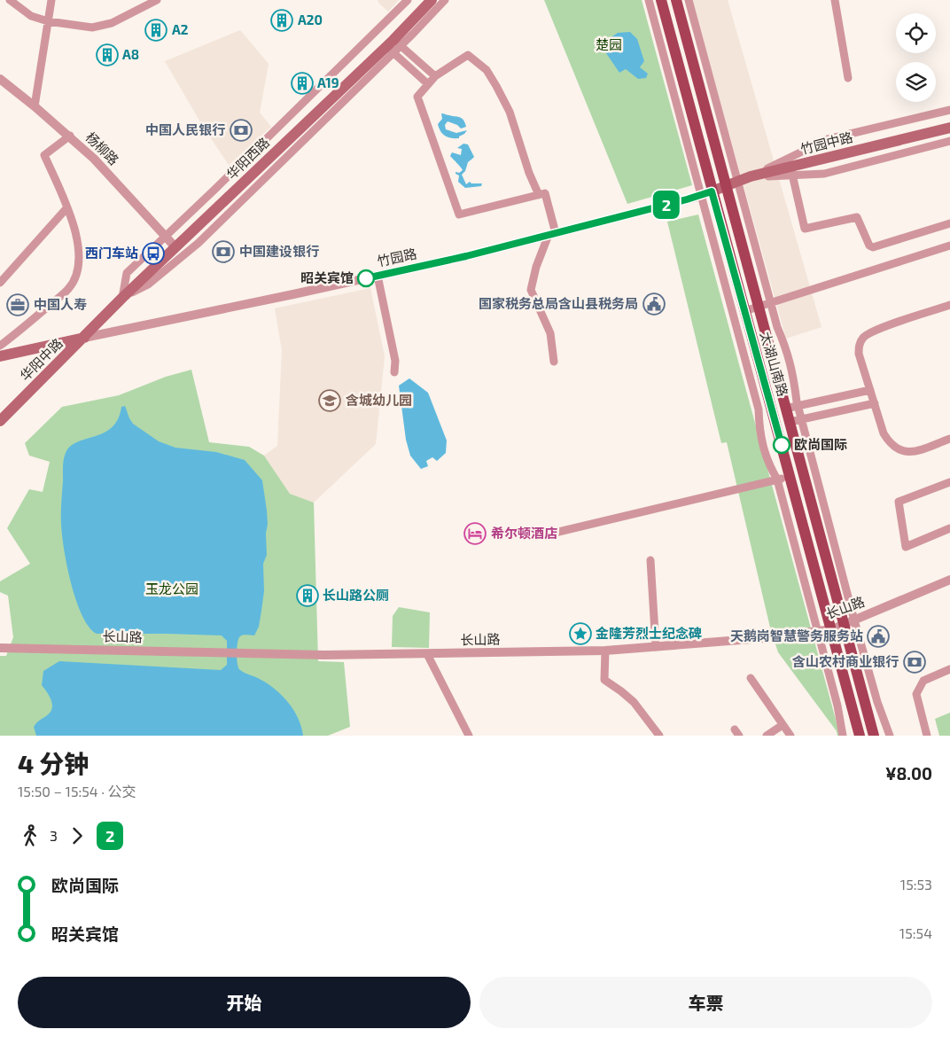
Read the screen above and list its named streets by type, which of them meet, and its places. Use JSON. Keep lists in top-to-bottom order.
{
  "streets": {
    "main road": [
      "竹园中路",
      "华阳西路",
      "华阳中路",
      "太湖山南路"
    ],
    "street": ["杨柳路", "竹园路", "长山路"]
  },
  "crossings": [
    ["竹园中路", "竹园路"],
    ["竹园中路", "太湖山南路"],
    ["杨柳路", "华阳西路"],
    ["华阳西路", "竹园路"],
    ["华阳西路", "华阳中路"],
    ["竹园路", "华阳中路"],
    ["竹园路", "太湖山南路"],
    ["太湖山南路", "长山路"]
  ],
  "parks": ["楚园", "玉龙公园"],
  "places": {
    "building": [
      "A20",
      "A2",
      "A8",
      "A19",
      "长山路公厕"
    ],
    "bank": ["中国人民银行", "中国建设银行", "含山农村商业银行"],
    "bus stop": ["西门车站"],
    "other": ["昭关宾馆", "欧尚国际"],
    "public building": ["国家税务总局含山县税务局", "天鹅岗智慧警务服务站"],
    "office": ["中国人寿"],
    "school or university": ["含城幼儿园"],
    "hotel": ["希尔顿酒店"],
    "place": ["金隆芳烈士纪念碑"]
  },
  "lines": ["bus line 2"],
  "page": {
    "on_map": "2",
    "heading": ["4 分钟", "15:50 – 15:54 · 公交", "¥8.00"],
    "legs": ["3", "2"],
    "list": [
      {
        "name": "欧尚国际",
        "value": "15:53"
      },
      {
        "name": "昭关宾馆",
        "value": "15:54"
      }
    ],
    "buttons": ["开始", "车票"]
  }
}
